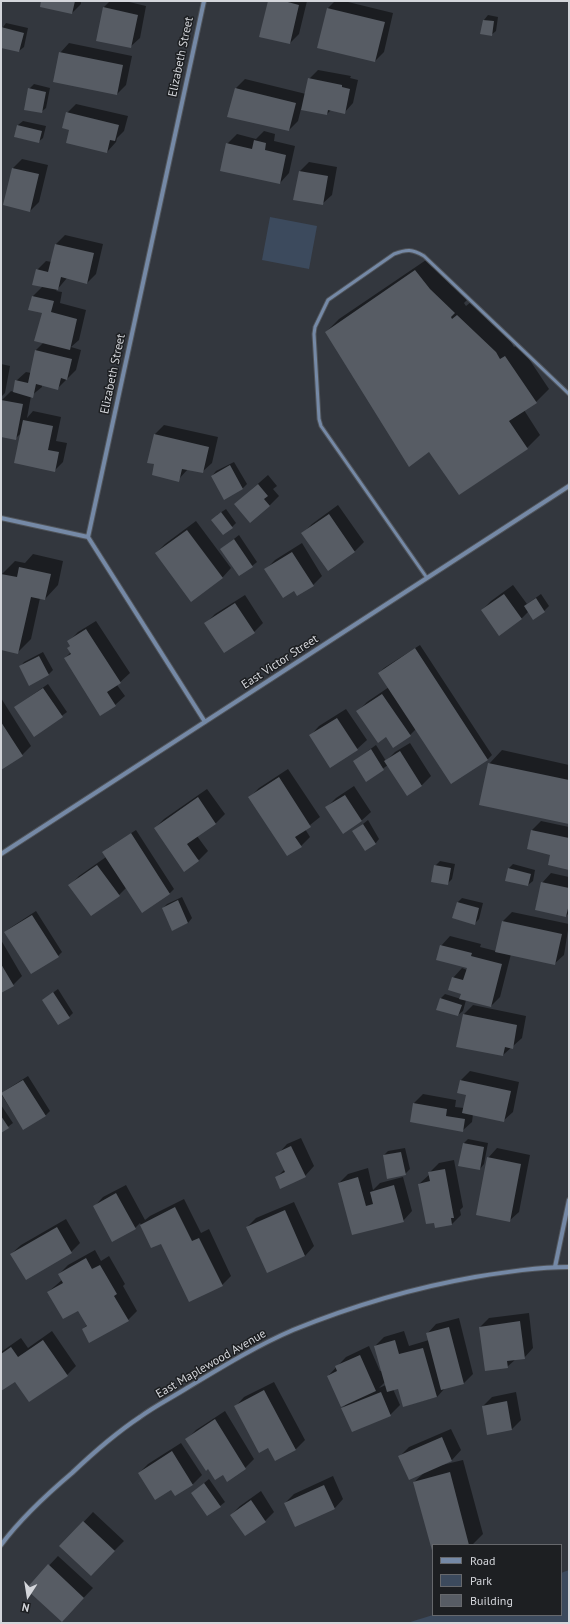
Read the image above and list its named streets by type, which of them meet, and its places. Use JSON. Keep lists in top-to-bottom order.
{
  "streets": {
    "street": ["Elizabeth Street", "East Victor Street", "East Maplewood Avenue"]
  },
  "legend": ["Road", "Park", "Building"],
  "north": "bottom"
}
